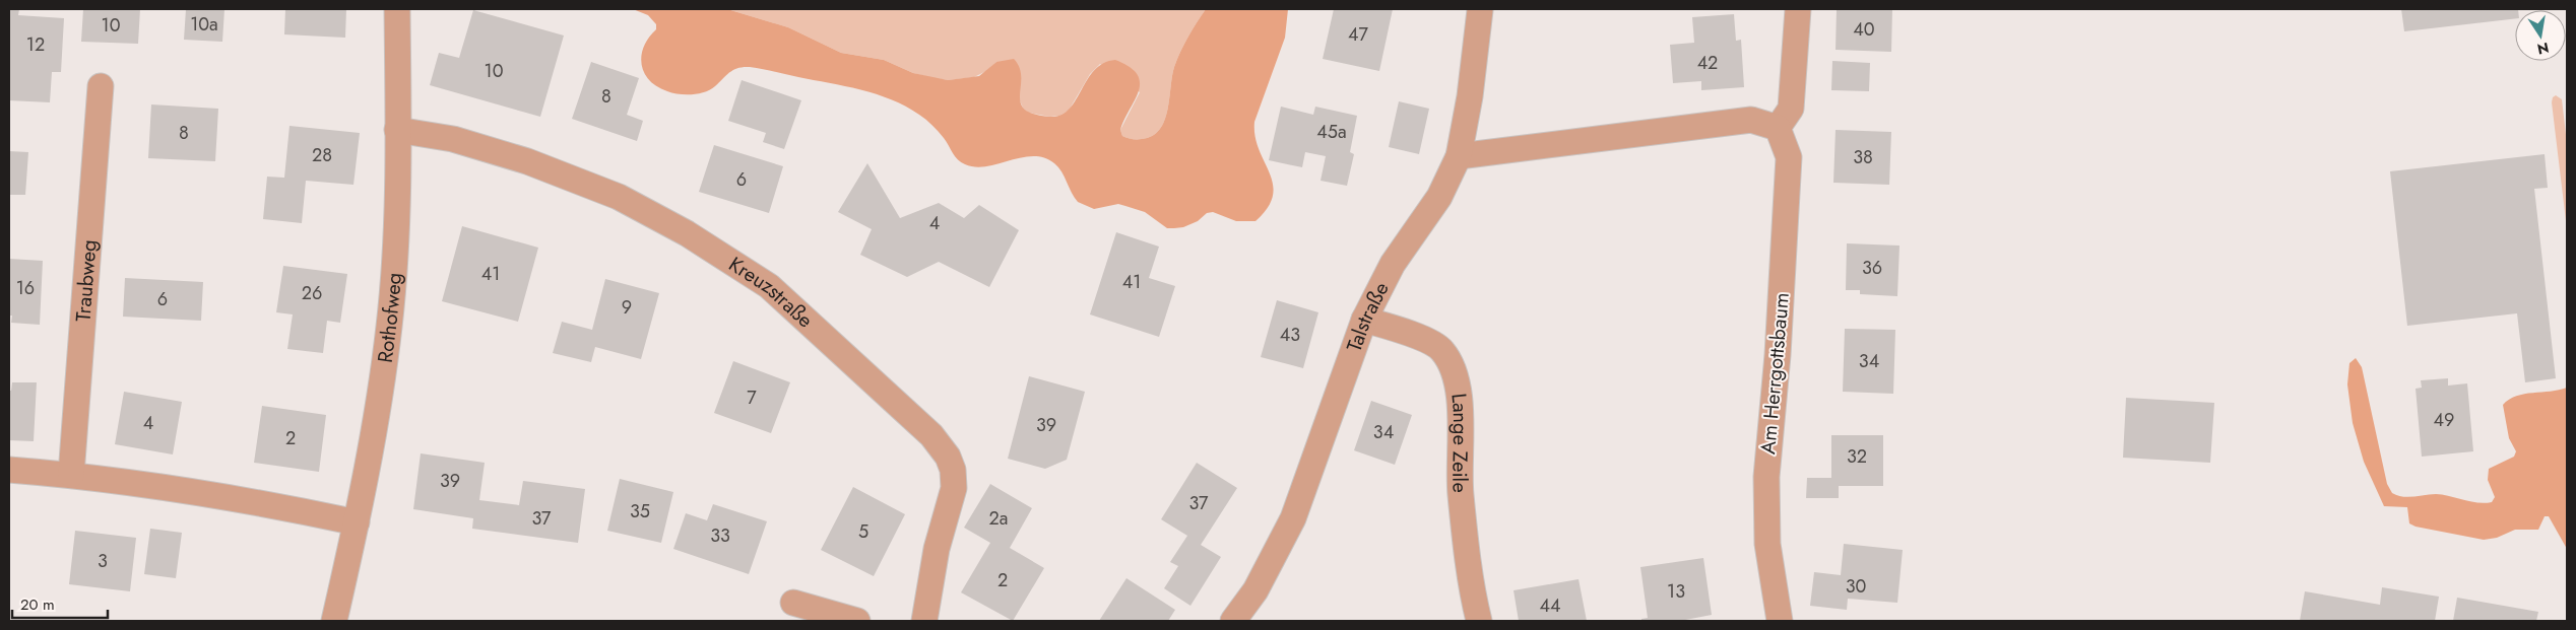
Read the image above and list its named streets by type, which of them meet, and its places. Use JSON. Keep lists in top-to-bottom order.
{
  "streets": {
    "street": [
      "Traubweg",
      "Kreuzstraße",
      "Rothofweg",
      "Talstraße",
      "Am Herrgottsbaum",
      "Lange Zeile"
    ]
  },
  "crossings": [
    ["Kreuzstraße", "Rothofweg"],
    ["Talstraße", "Lange Zeile"]
  ],
  "house_numbers": [
    "10a",
    "10",
    "40",
    "47",
    "12",
    "42",
    "10",
    "8",
    "45a",
    "8",
    "28",
    "38",
    "6",
    "4",
    "36",
    "41",
    "41",
    "16",
    "26",
    "6",
    "9",
    "43",
    "34",
    "7",
    "49",
    "4",
    "39",
    "34",
    "2",
    "32",
    "39",
    "37",
    "35",
    "37",
    "2a",
    "5",
    "33",
    "3",
    "2",
    "30",
    "13",
    "44"
  ],
  "scale_bar": "20 m",
  "north": "bottom"
}
